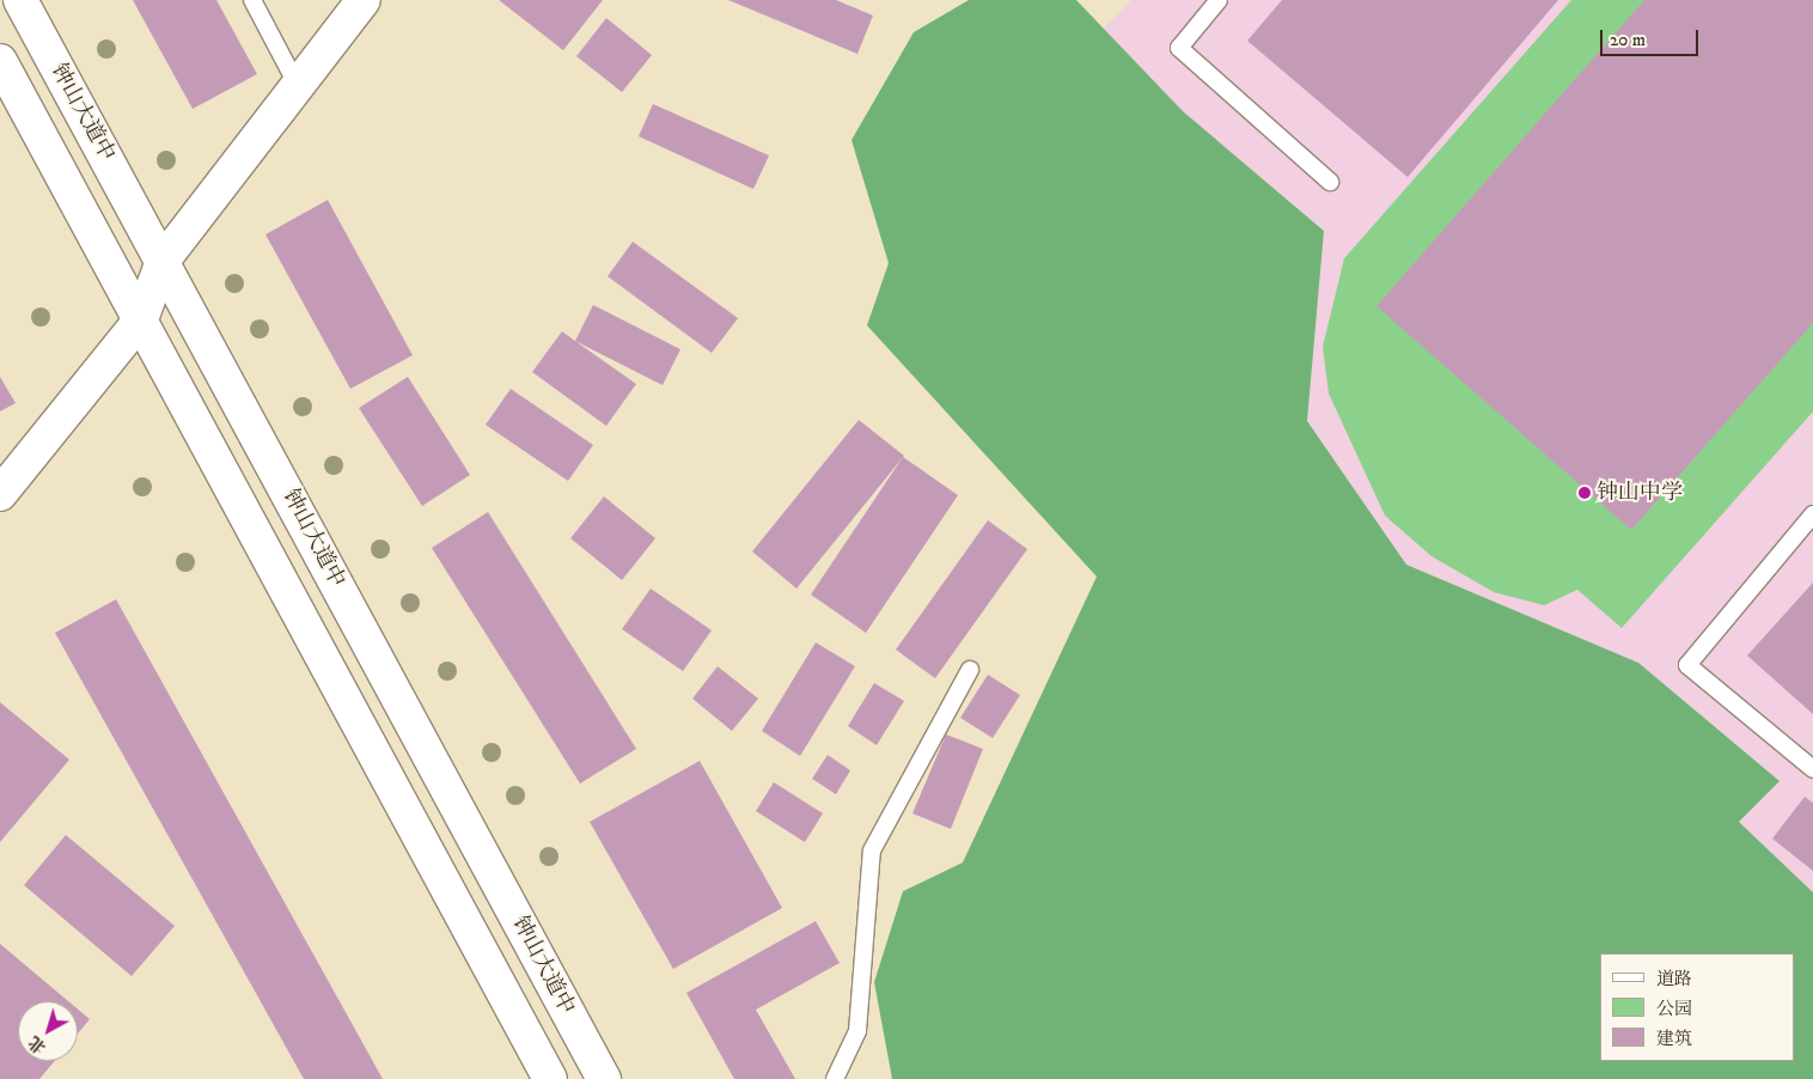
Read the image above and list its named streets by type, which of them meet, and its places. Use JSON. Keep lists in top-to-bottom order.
{
  "streets": {
    "main road": ["钟山大道中"]
  },
  "places": ["钟山中学"],
  "legend": ["道路", "公园", "建筑"],
  "scale_bar": "20 m",
  "north": "bottom left"
}
